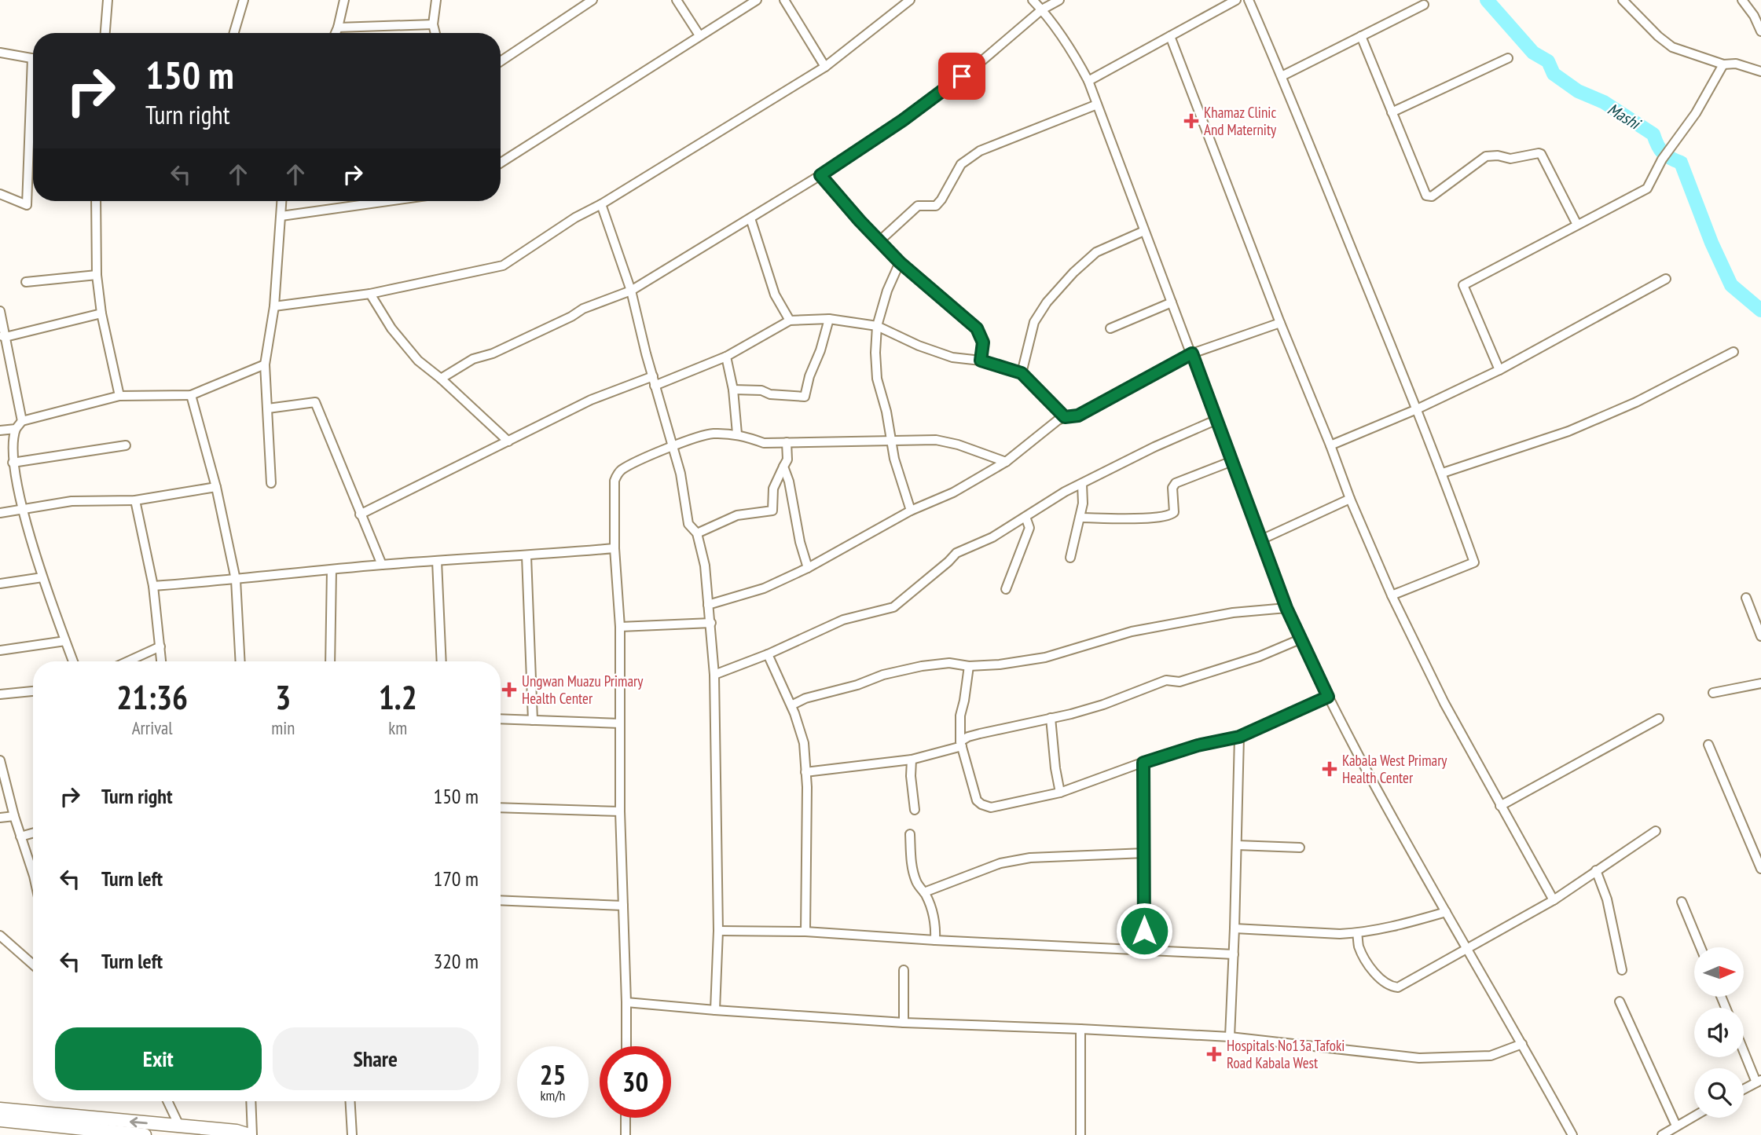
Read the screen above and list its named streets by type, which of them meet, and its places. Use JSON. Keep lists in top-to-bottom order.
{
  "water": ["Mashi"],
  "places": {
    "health": [
      "Khamaz Clinic And Maternity",
      "Ungwan Muazu Primary Health Center",
      "Kabala West Primary Health Center",
      "Hospitals No13a Tafoki Road Kabala West"
    ]
  },
  "north": "right",
  "page": {
    "turn": ["150 m", "Turn right"],
    "eta": [
      "21:36",
      "Arrival",
      "3",
      "min",
      "1.2",
      "km"
    ],
    "list": [
      {
        "name": "Turn right",
        "value": "150 m"
      },
      {
        "name": "Turn left",
        "value": "170 m"
      },
      {
        "name": "Turn left",
        "value": "320 m"
      }
    ],
    "buttons": ["Exit", "Share"],
    "speed": "25 km/h",
    "limit": "30"
  }
}
